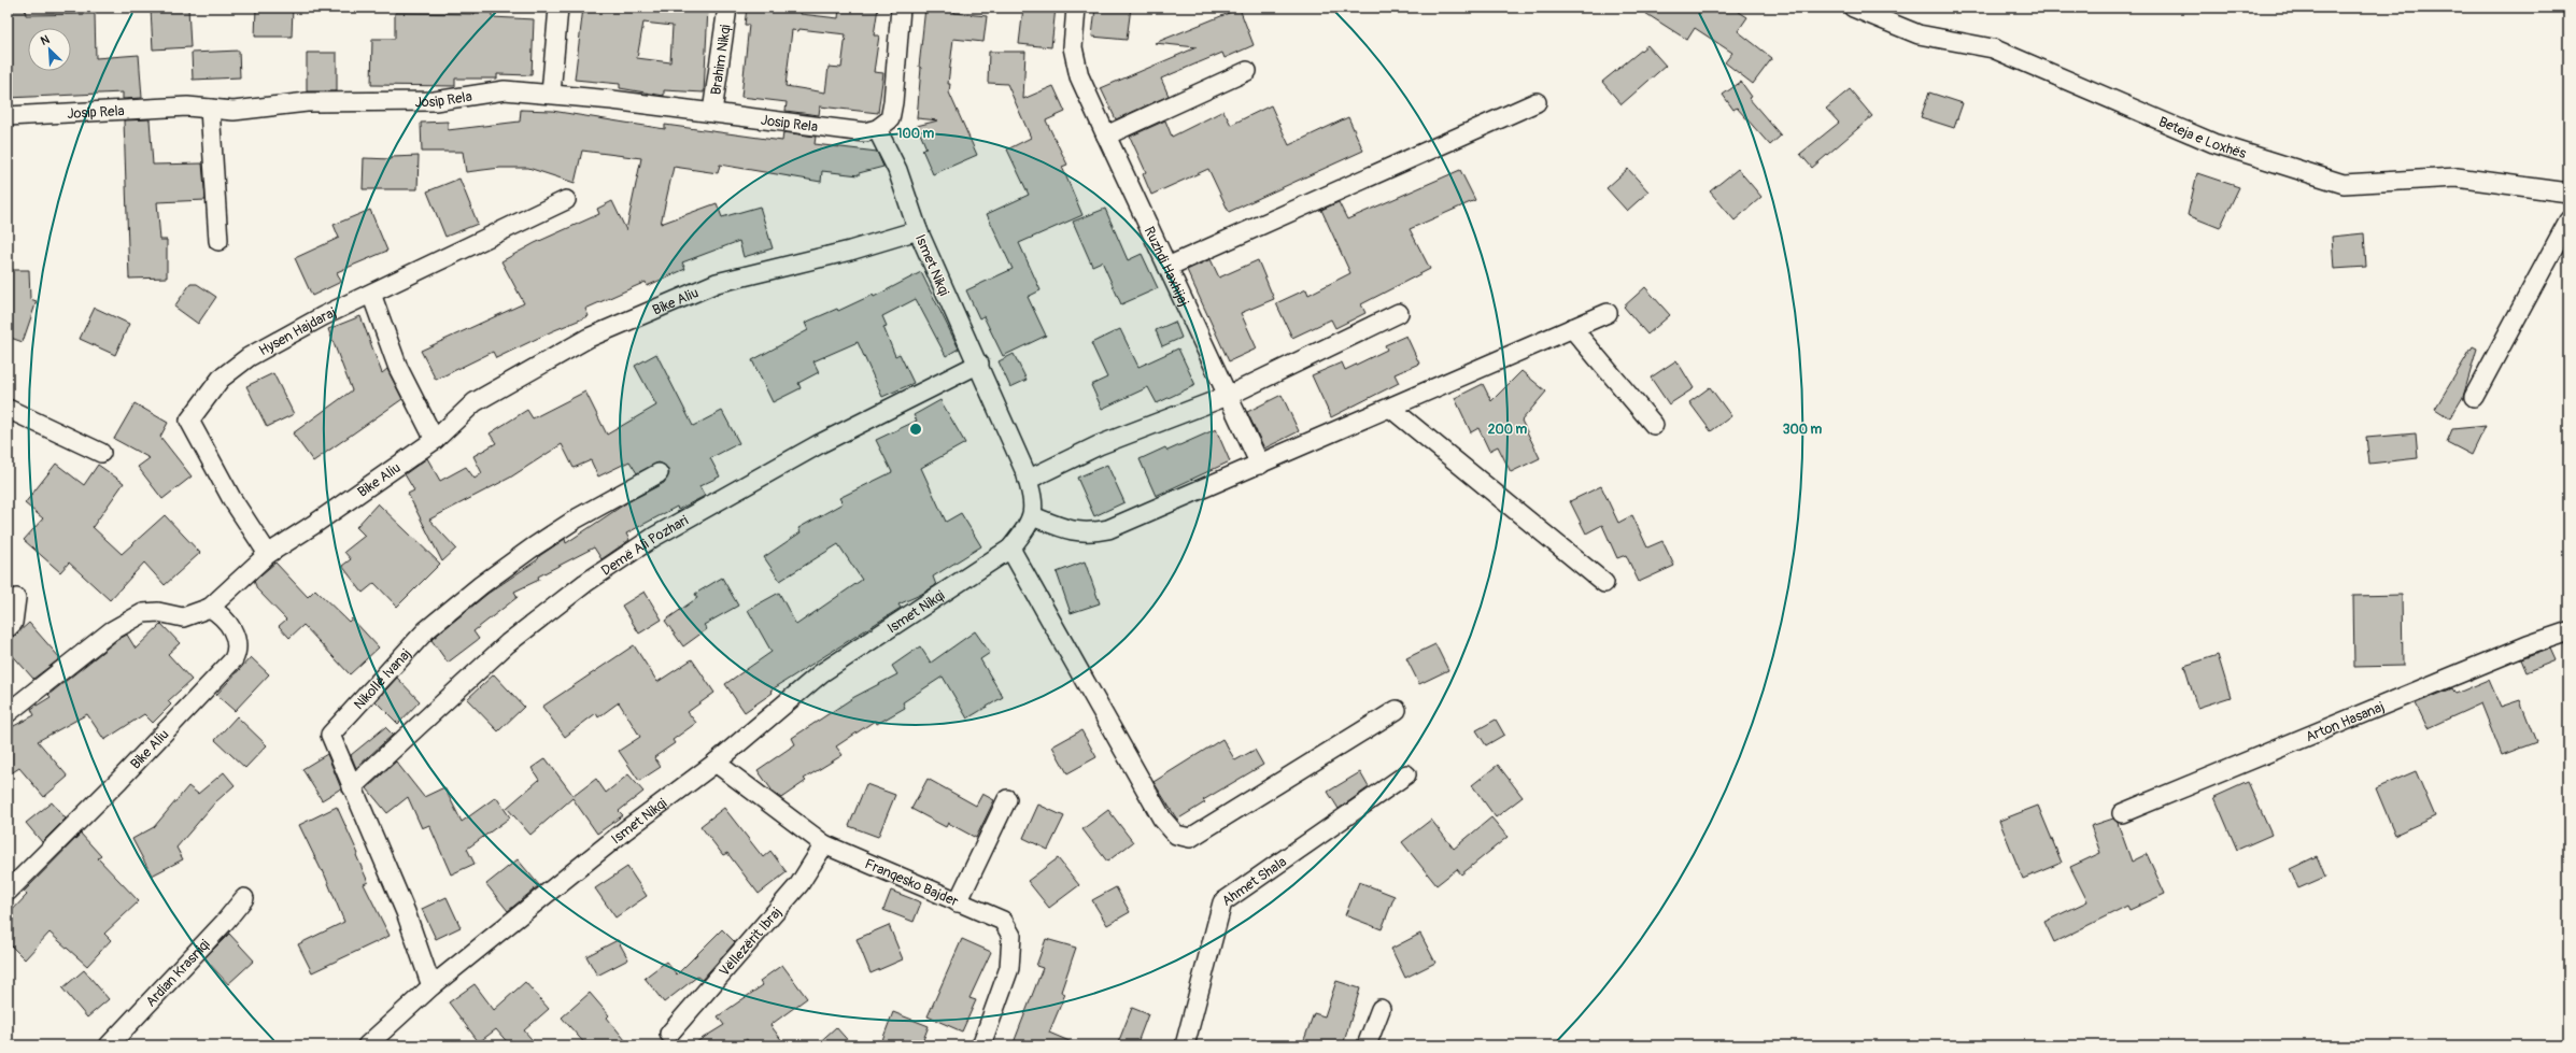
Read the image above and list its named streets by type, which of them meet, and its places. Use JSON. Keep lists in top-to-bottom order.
{
  "streets": {
    "street": [
      "Brahim Nikqi",
      "Josip Rela",
      "Beteja e Loxhës",
      "Ismet Nikqi",
      "Ruzhdi Haxhijaj",
      "Bike Aliu",
      "Hysen Hajdaraj",
      "Demë Ali Pozhari",
      "Nikollë Ivanaj",
      "Arton Hasanaj",
      "Franqesko Bajder",
      "Ahmet Shala",
      "Vëllezërit Ibraj",
      "Ardian Krasniqi"
    ]
  },
  "crossings": [
    ["Brahim Nikqi", "Josip Rela"],
    ["Josip Rela", "Ismet Nikqi"],
    ["Ismet Nikqi", "Bike Aliu"],
    ["Ismet Nikqi", "Demë Ali Pozhari"],
    ["Ismet Nikqi", "Nikollë Ivanaj"],
    ["Ismet Nikqi", "Franqesko Bajder"],
    ["Bike Aliu", "Hysen Hajdaraj"],
    ["Demë Ali Pozhari", "Nikollë Ivanaj"],
    ["Franqesko Bajder", "Vëllezërit Ibraj"]
  ],
  "north": "top left",
  "rings": ["100 m", "200 m", "300 m"]
}
